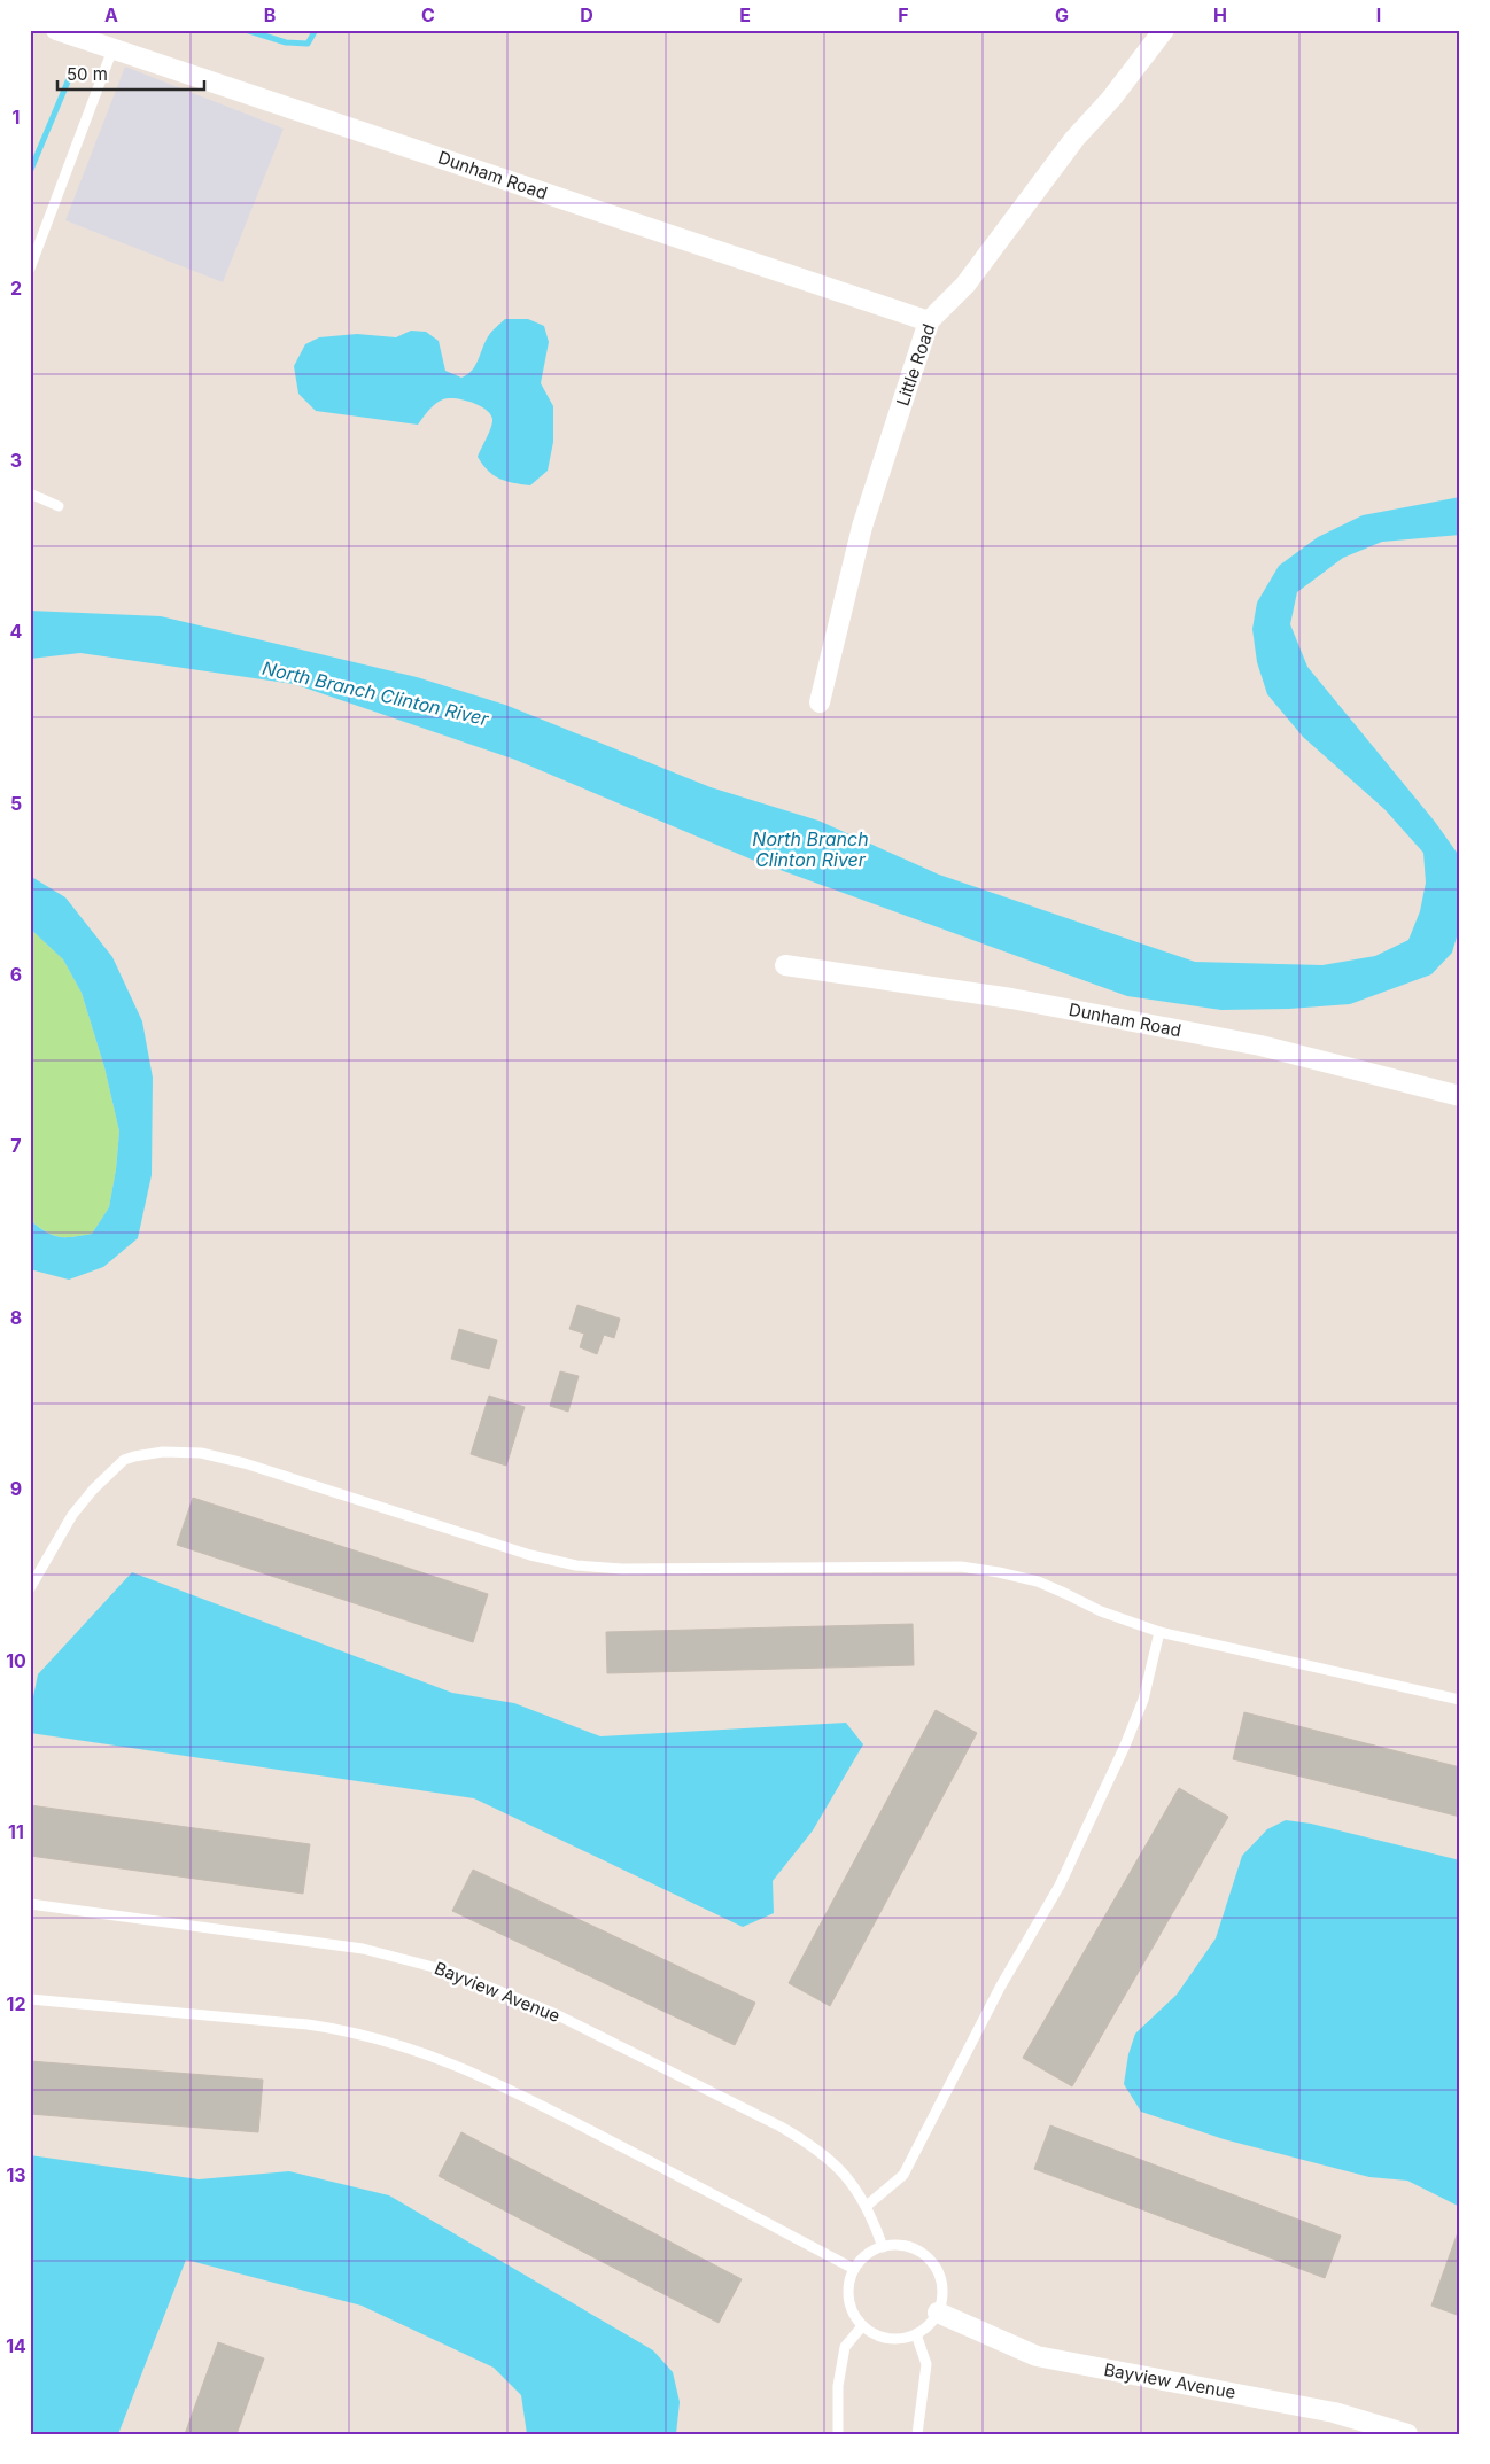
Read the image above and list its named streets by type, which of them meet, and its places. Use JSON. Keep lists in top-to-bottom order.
{
  "streets": {
    "street": ["Dunham Road", "Little Road", "Bayview Avenue"]
  },
  "crossings": [
    ["Dunham Road", "Little Road"]
  ],
  "water": ["North Branch Clinton River"],
  "scale_bar": "50 m",
  "grid": {
    "columns": [
      "A",
      "B",
      "C",
      "D",
      "E",
      "F",
      "G",
      "H",
      "I"
    ],
    "rows": [
      "1",
      "2",
      "3",
      "4",
      "5",
      "6",
      "7",
      "8",
      "9",
      "10",
      "11",
      "12",
      "13",
      "14"
    ]
  }
}
